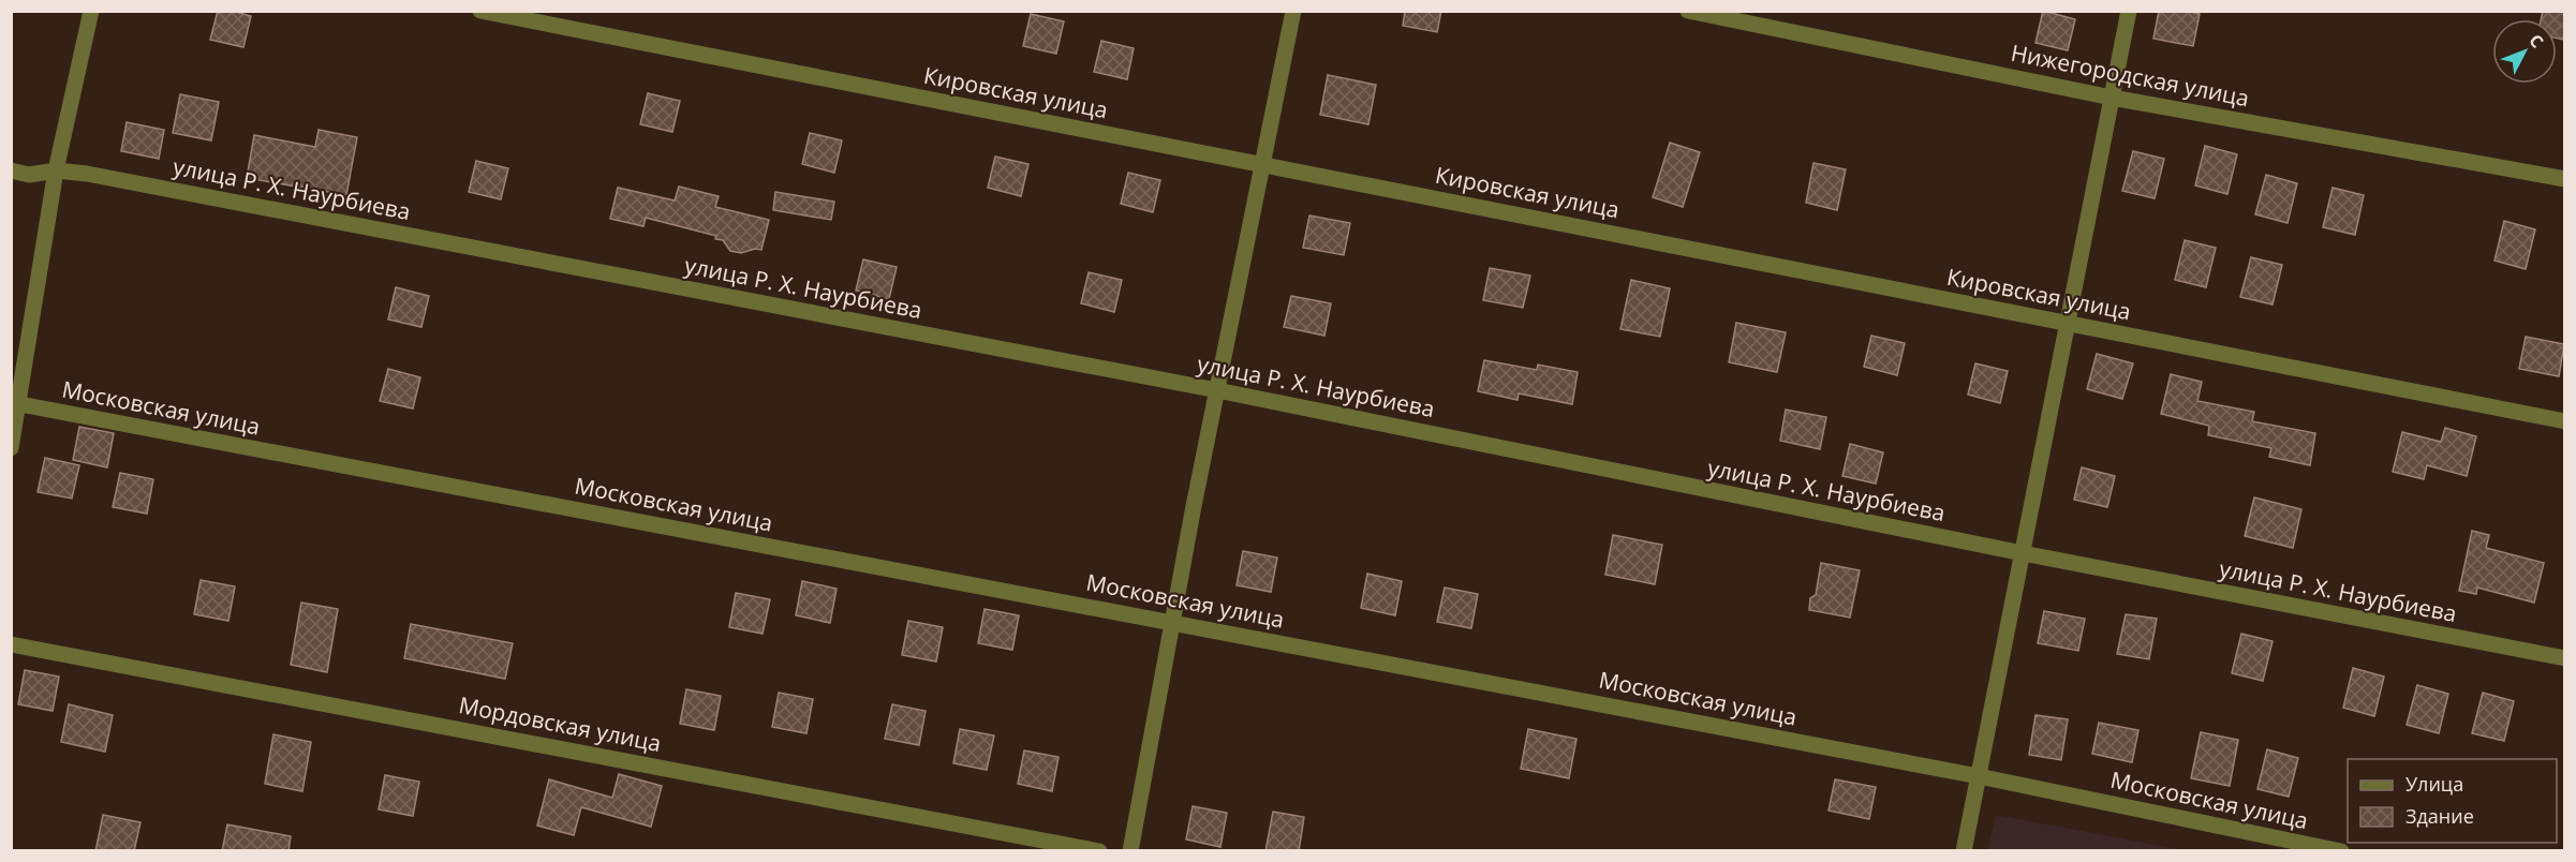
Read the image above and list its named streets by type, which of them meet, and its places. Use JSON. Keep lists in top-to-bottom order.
{
  "streets": {
    "street": [
      "Нижегородская улица",
      "Кировская улица",
      "улица Р. Х. Наурбиева",
      "Московская улица",
      "Мордовская улица"
    ]
  },
  "legend": ["Улица", "Здание"],
  "north": "top right"
}
